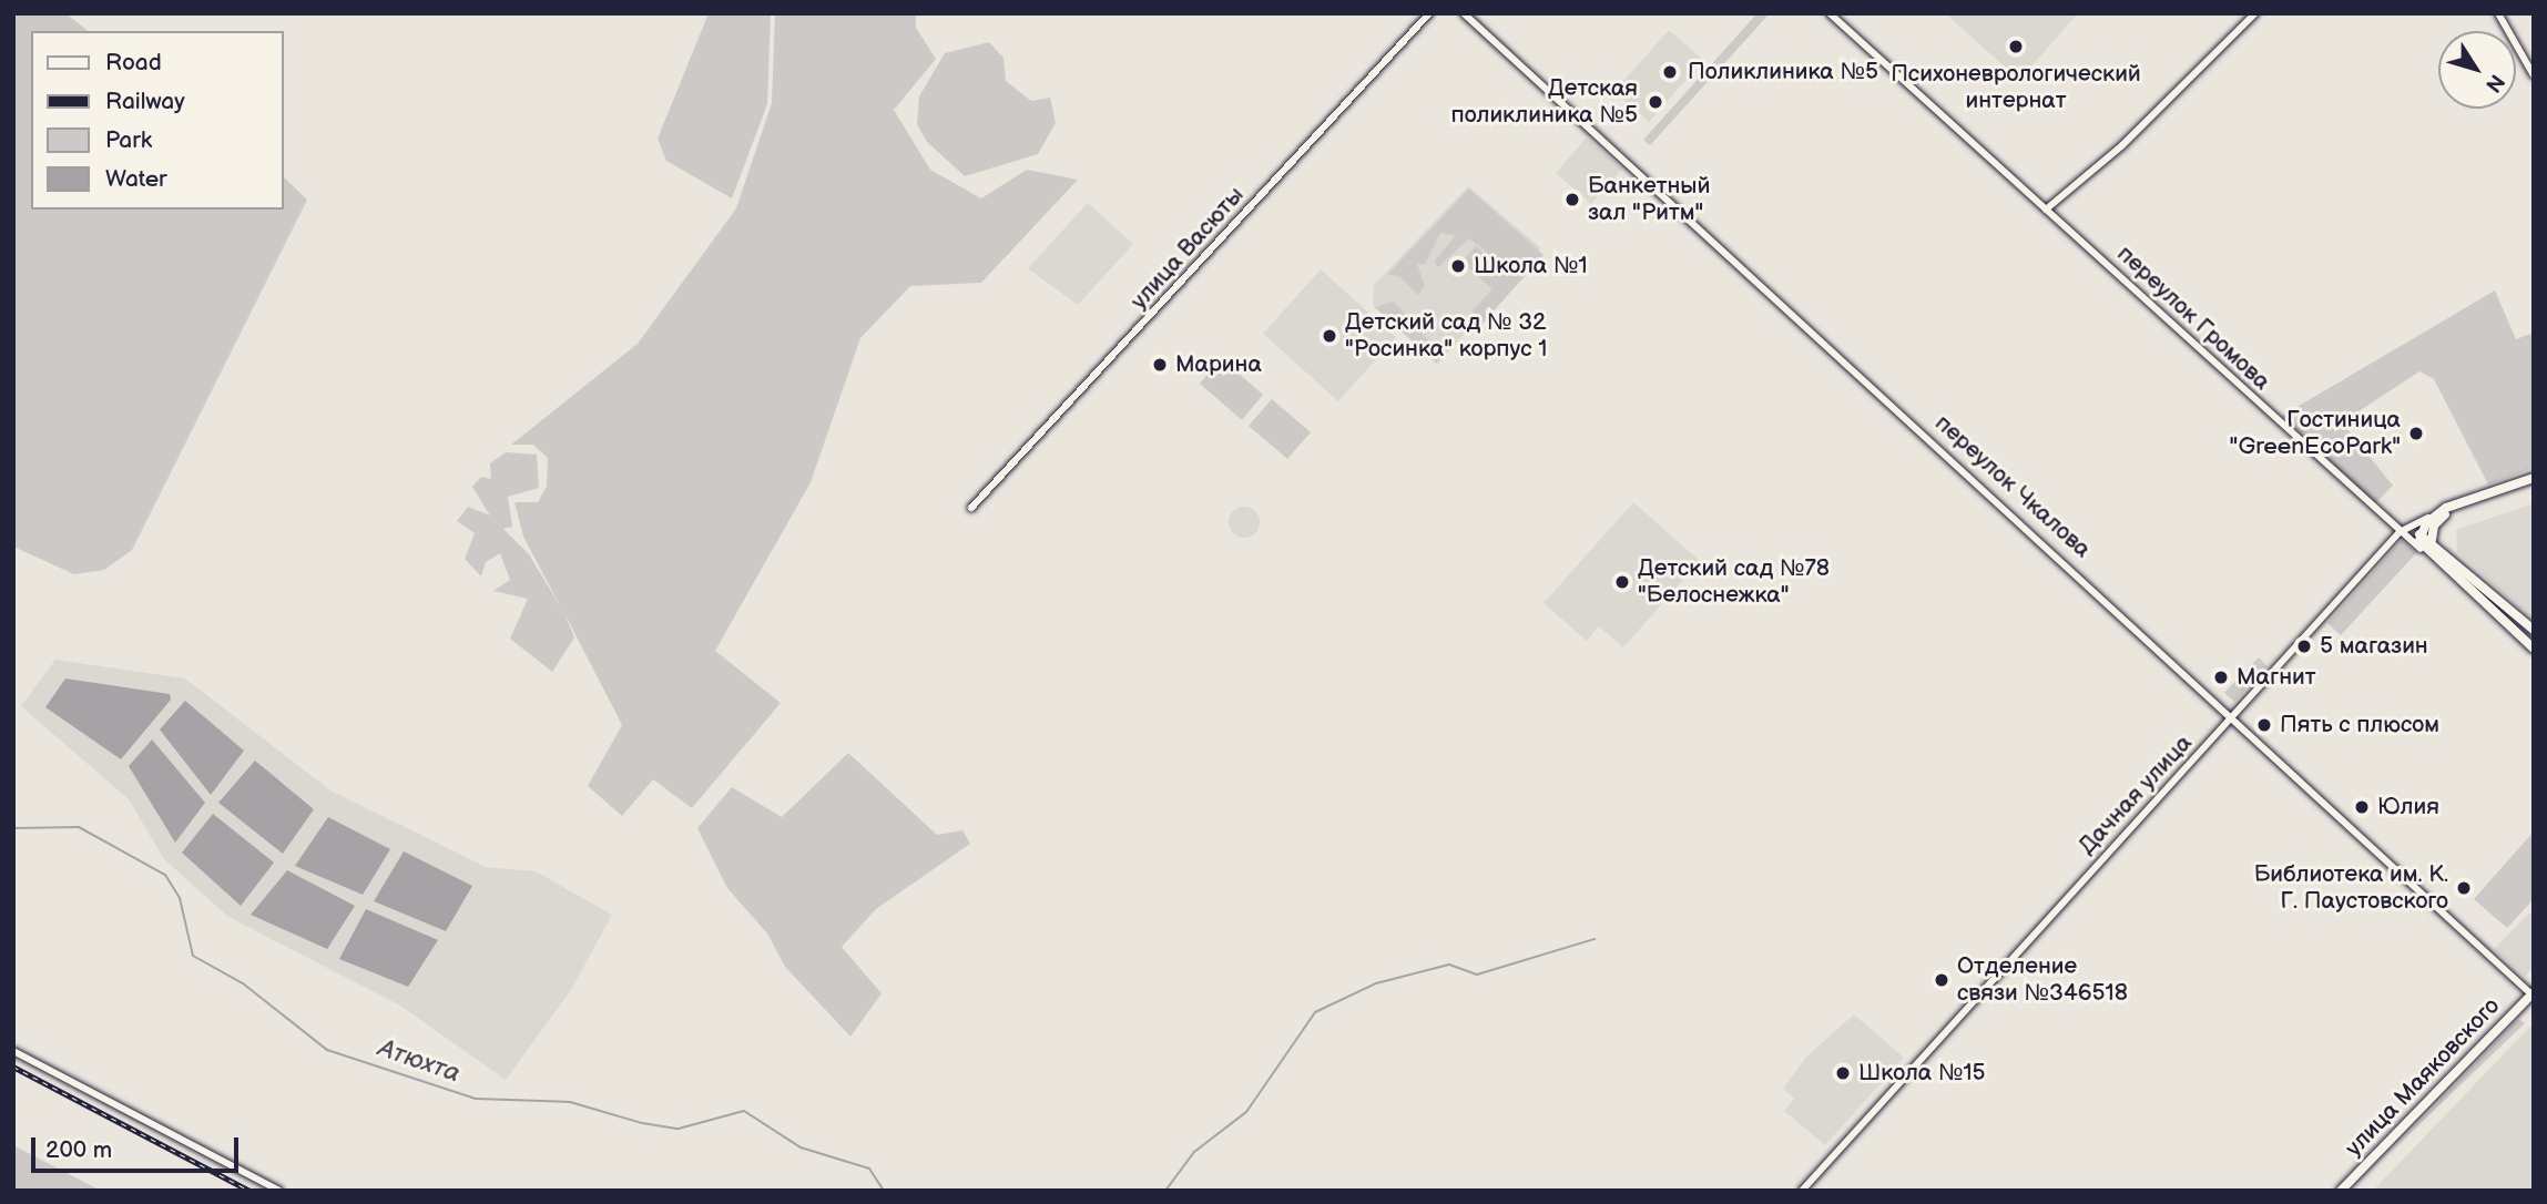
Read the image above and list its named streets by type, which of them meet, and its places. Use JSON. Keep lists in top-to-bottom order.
{
  "streets": {
    "main road": ["переулок Громова", "Дачная улица", "улица Маяковского"],
    "street": ["улица Васюты", "переулок Чкалова"]
  },
  "crossings": [
    ["переулок Громова", "Дачная улица"],
    ["переулок Чкалова", "Дачная улица"],
    ["переулок Чкалова", "улица Маяковского"]
  ],
  "water": ["Атюхта"],
  "places": [
    "Психоневрологический интернат",
    "Поликлиника №5",
    "Детская поликлиника №5",
    "Банкетный зал \"Ритм\"",
    "Школа №1",
    "Детский сад № 32 \"Росинка\" корпус 1",
    "Марина",
    "Гостиница \"GreenEcoPark\"",
    "Детский сад №78 \"Белоснежка\"",
    "5 магазин",
    "Магнит",
    "Пять с плюсом",
    "Юлия",
    "Библиотека им. К. Г. Паустовского",
    "Отделение связи №346518",
    "Школа №15"
  ],
  "legend": [
    "Road",
    "Railway",
    "Park",
    "Water"
  ],
  "scale_bar": "200 m",
  "north": "bottom right"
}
